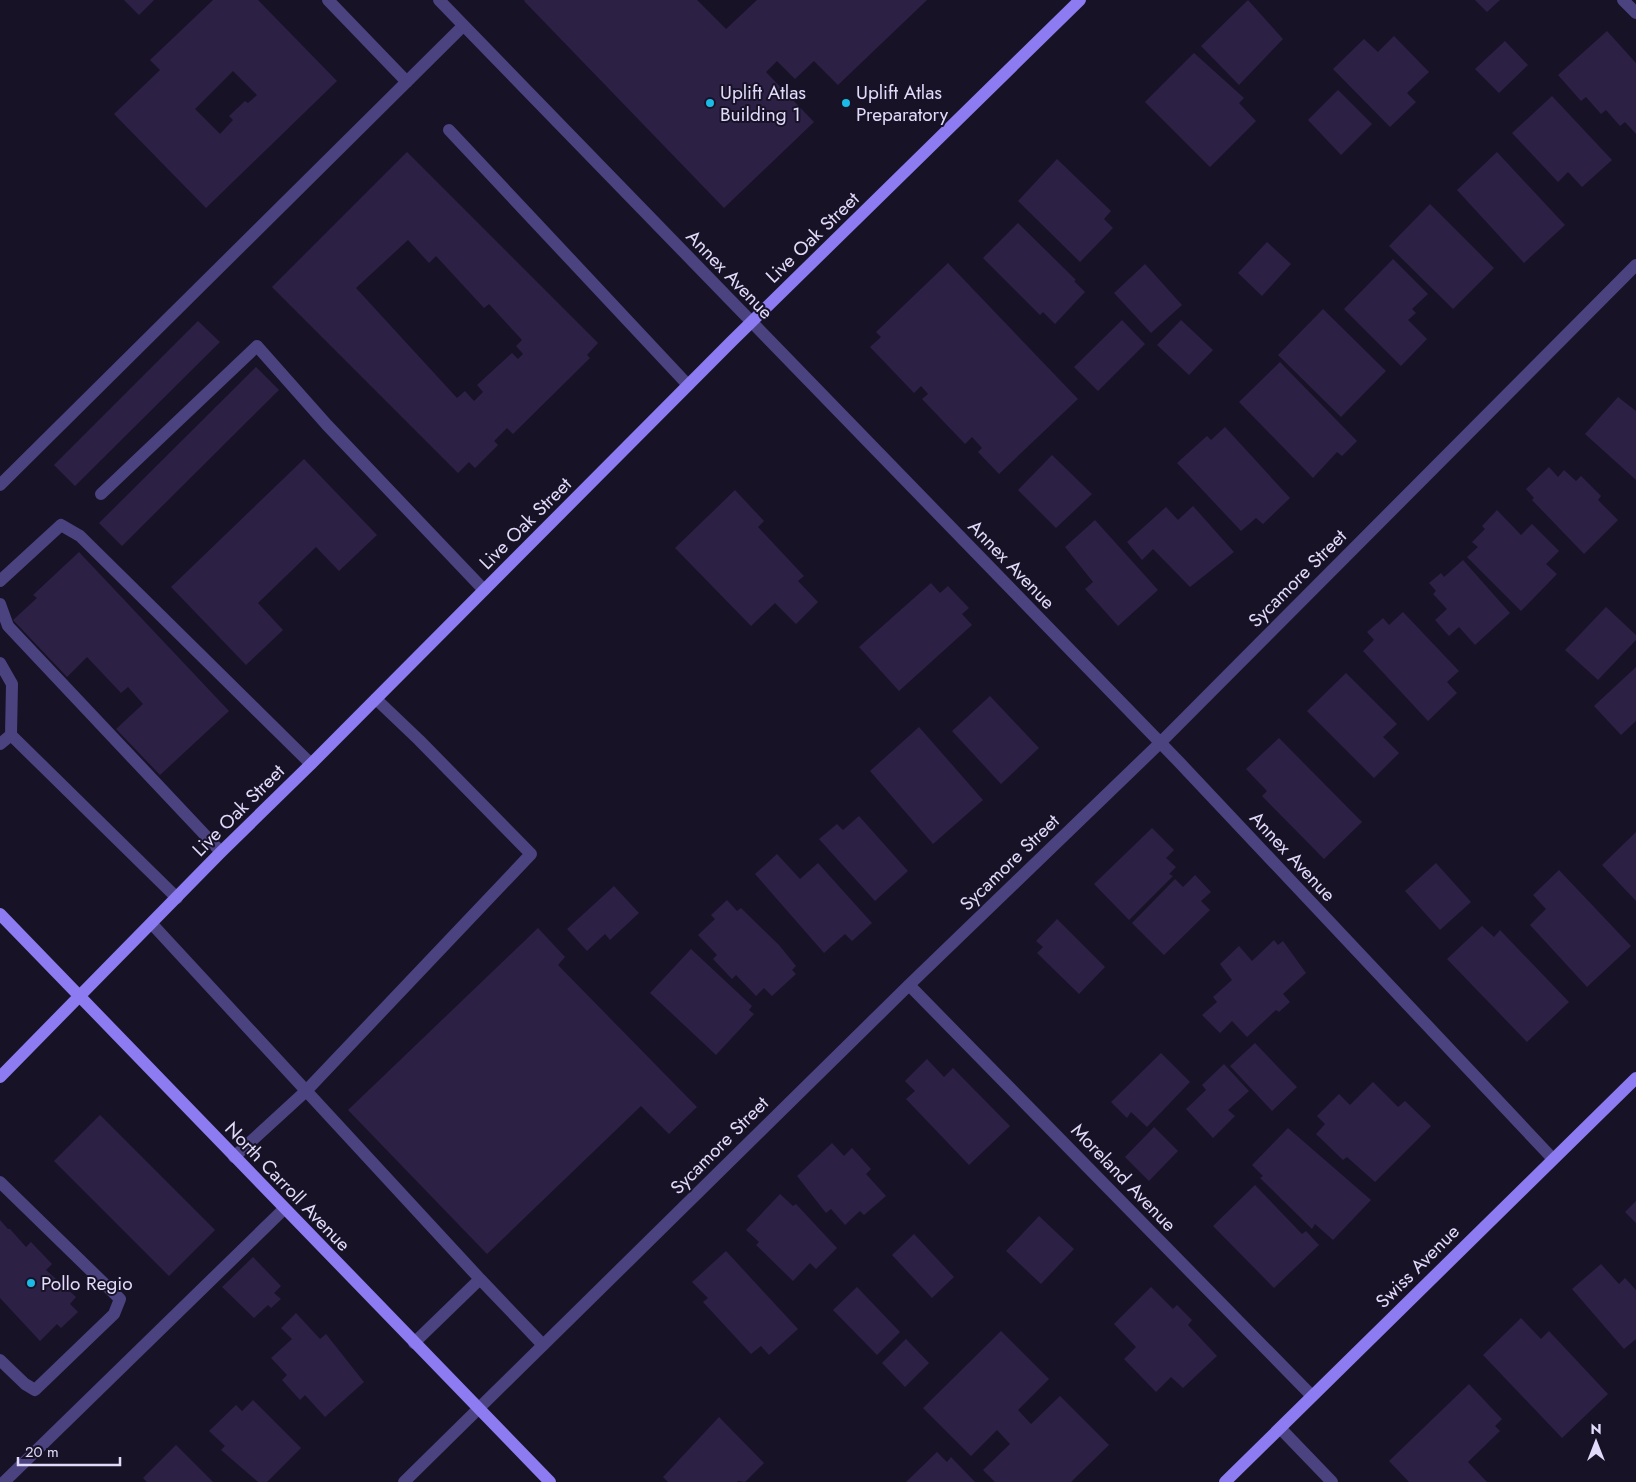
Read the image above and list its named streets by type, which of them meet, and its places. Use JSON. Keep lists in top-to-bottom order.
{
  "streets": {
    "street": [
      "Live Oak Street",
      "Annex Avenue",
      "Sycamore Street",
      "Moreland Avenue",
      "North Carroll Avenue",
      "Swiss Avenue"
    ]
  },
  "crossings": [
    ["Live Oak Street", "Annex Avenue"],
    ["Live Oak Street", "North Carroll Avenue"],
    ["Annex Avenue", "Sycamore Street"],
    ["Annex Avenue", "Swiss Avenue"],
    ["Sycamore Street", "Moreland Avenue"],
    ["Sycamore Street", "North Carroll Avenue"],
    ["Moreland Avenue", "Swiss Avenue"]
  ],
  "places": ["Uplift Atlas Building 1", "Uplift Atlas Preparatory", "Pollo Regio"],
  "scale_bar": "20 m",
  "north": "top"
}
